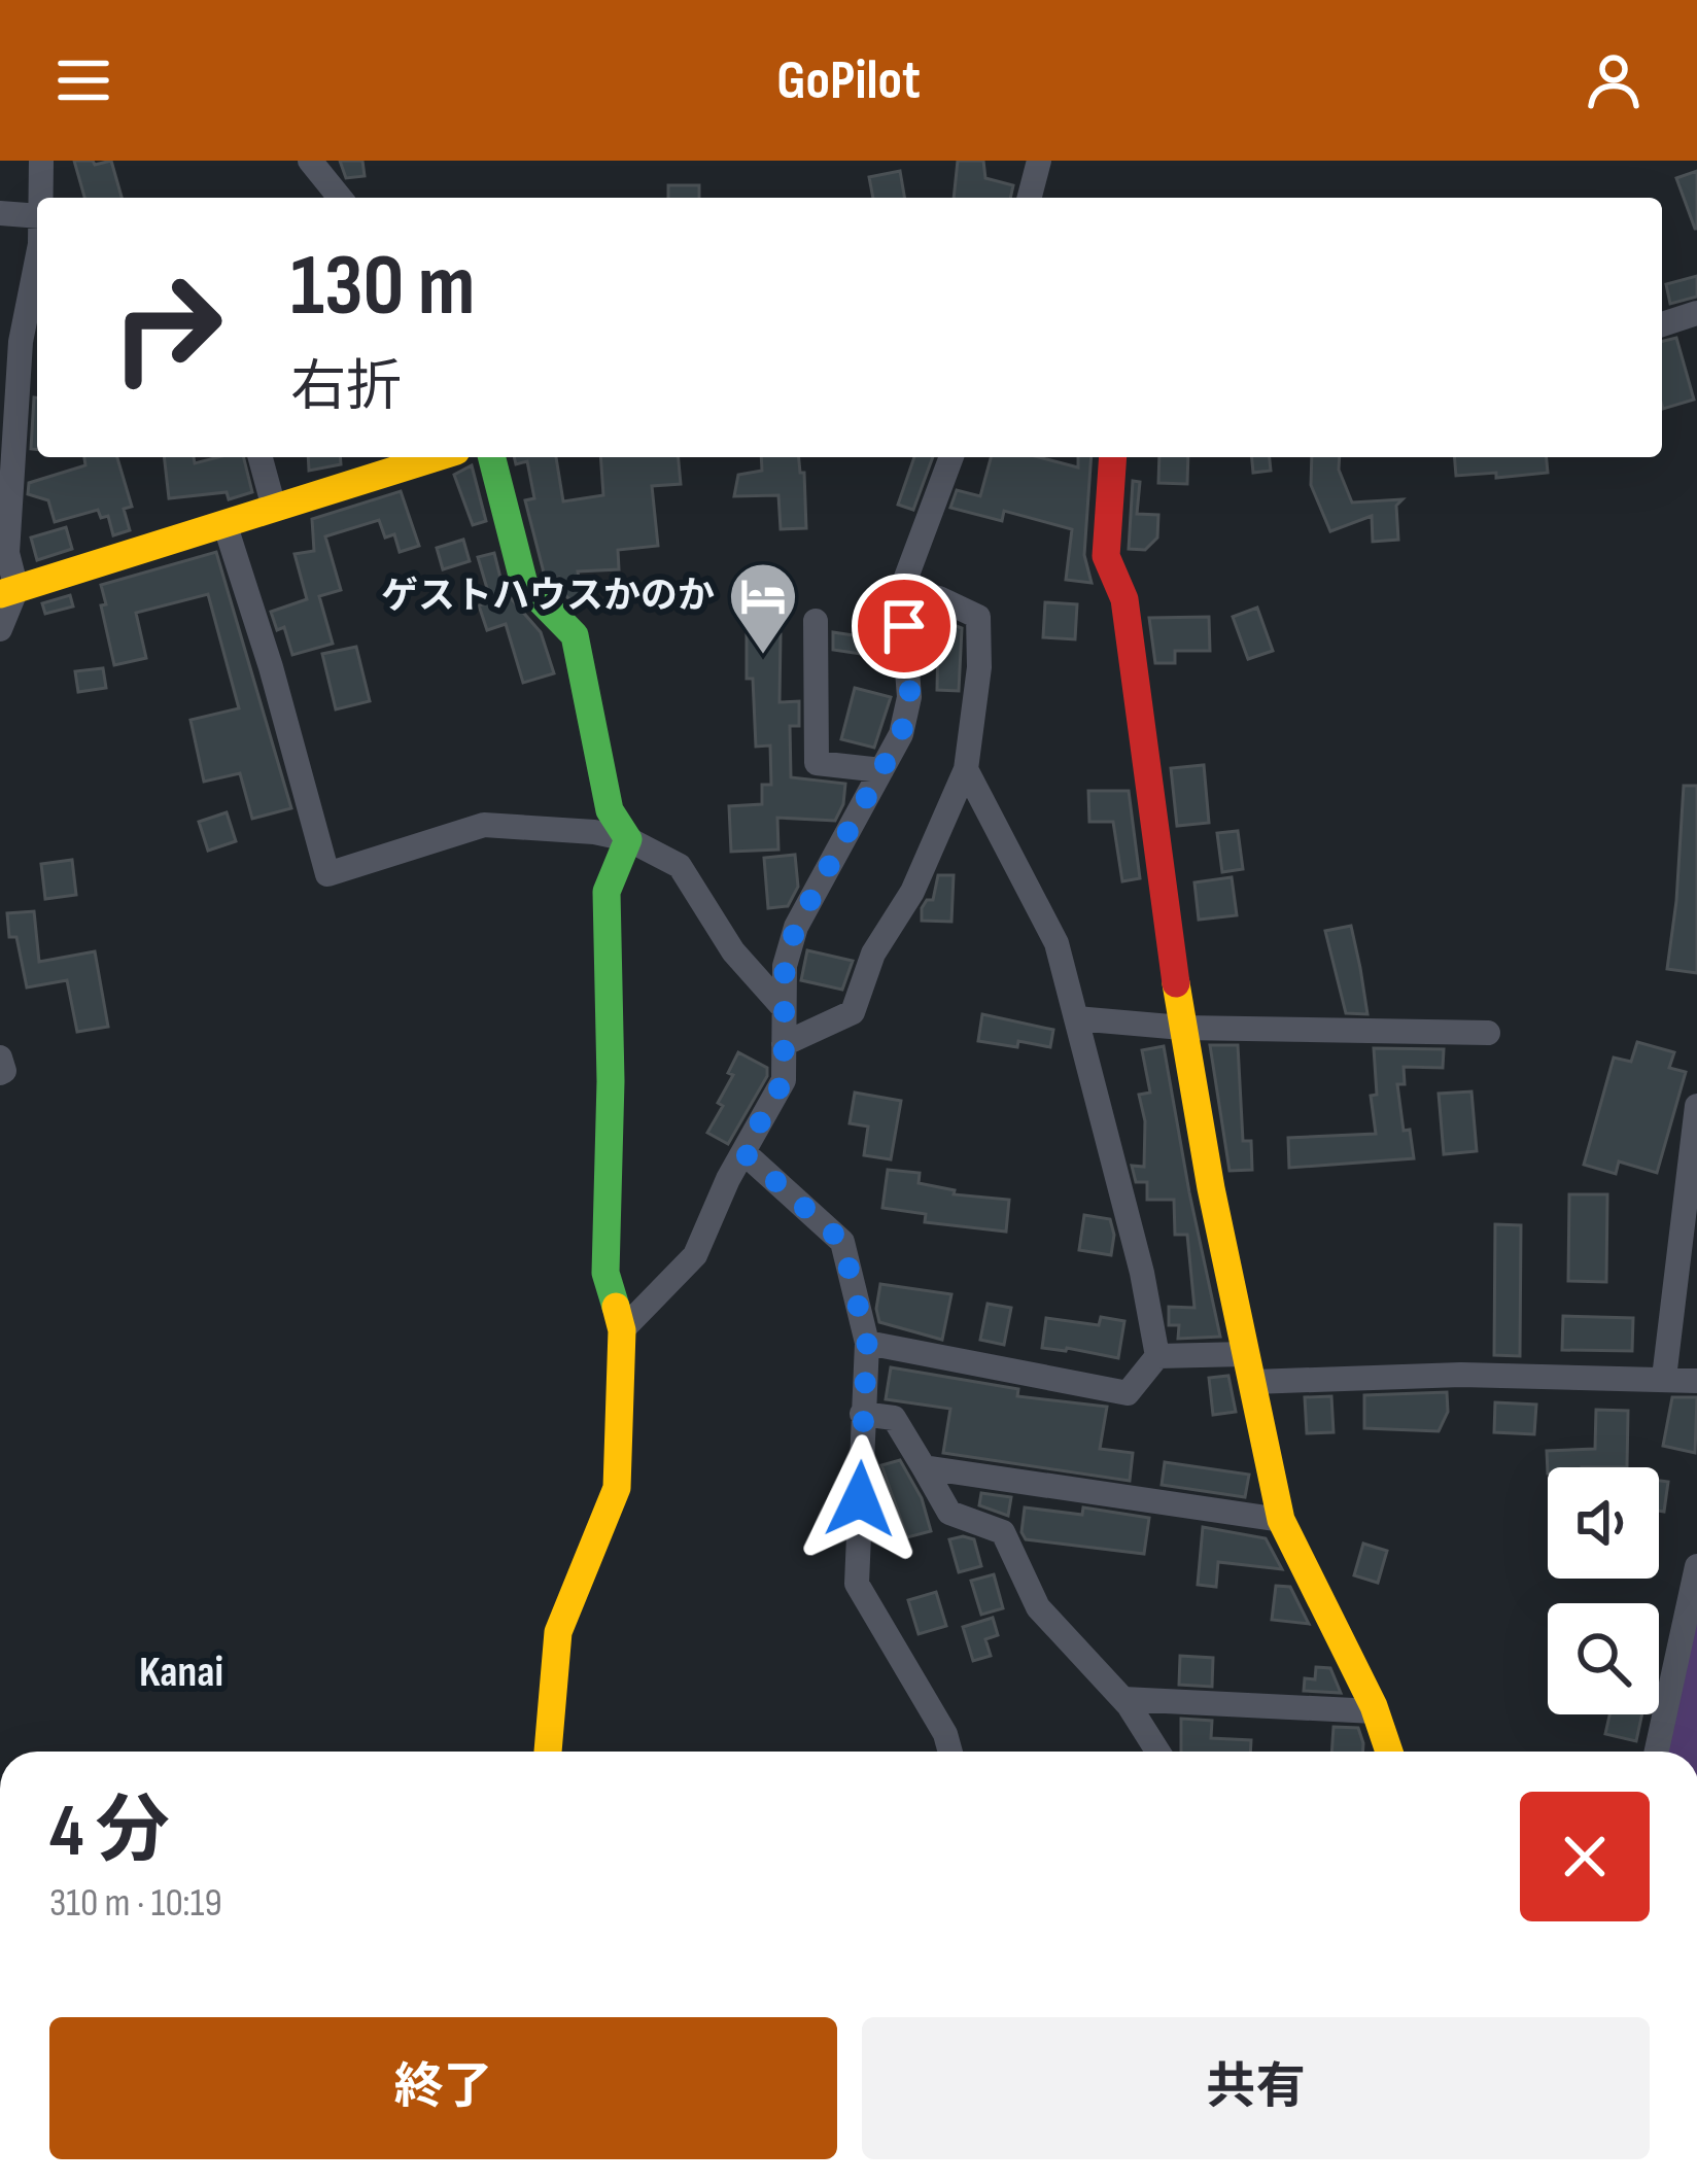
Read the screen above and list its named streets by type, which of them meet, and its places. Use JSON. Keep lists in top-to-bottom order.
{
  "districts": ["Kanai"],
  "places": {
    "hotel": ["ゲストハウスかのか"]
  },
  "page": {
    "header": "GoPilot",
    "turn": ["130 m", "右折"],
    "heading": ["4 分", "310 m · 10:19"],
    "buttons": ["終了", "共有"]
  }
}
